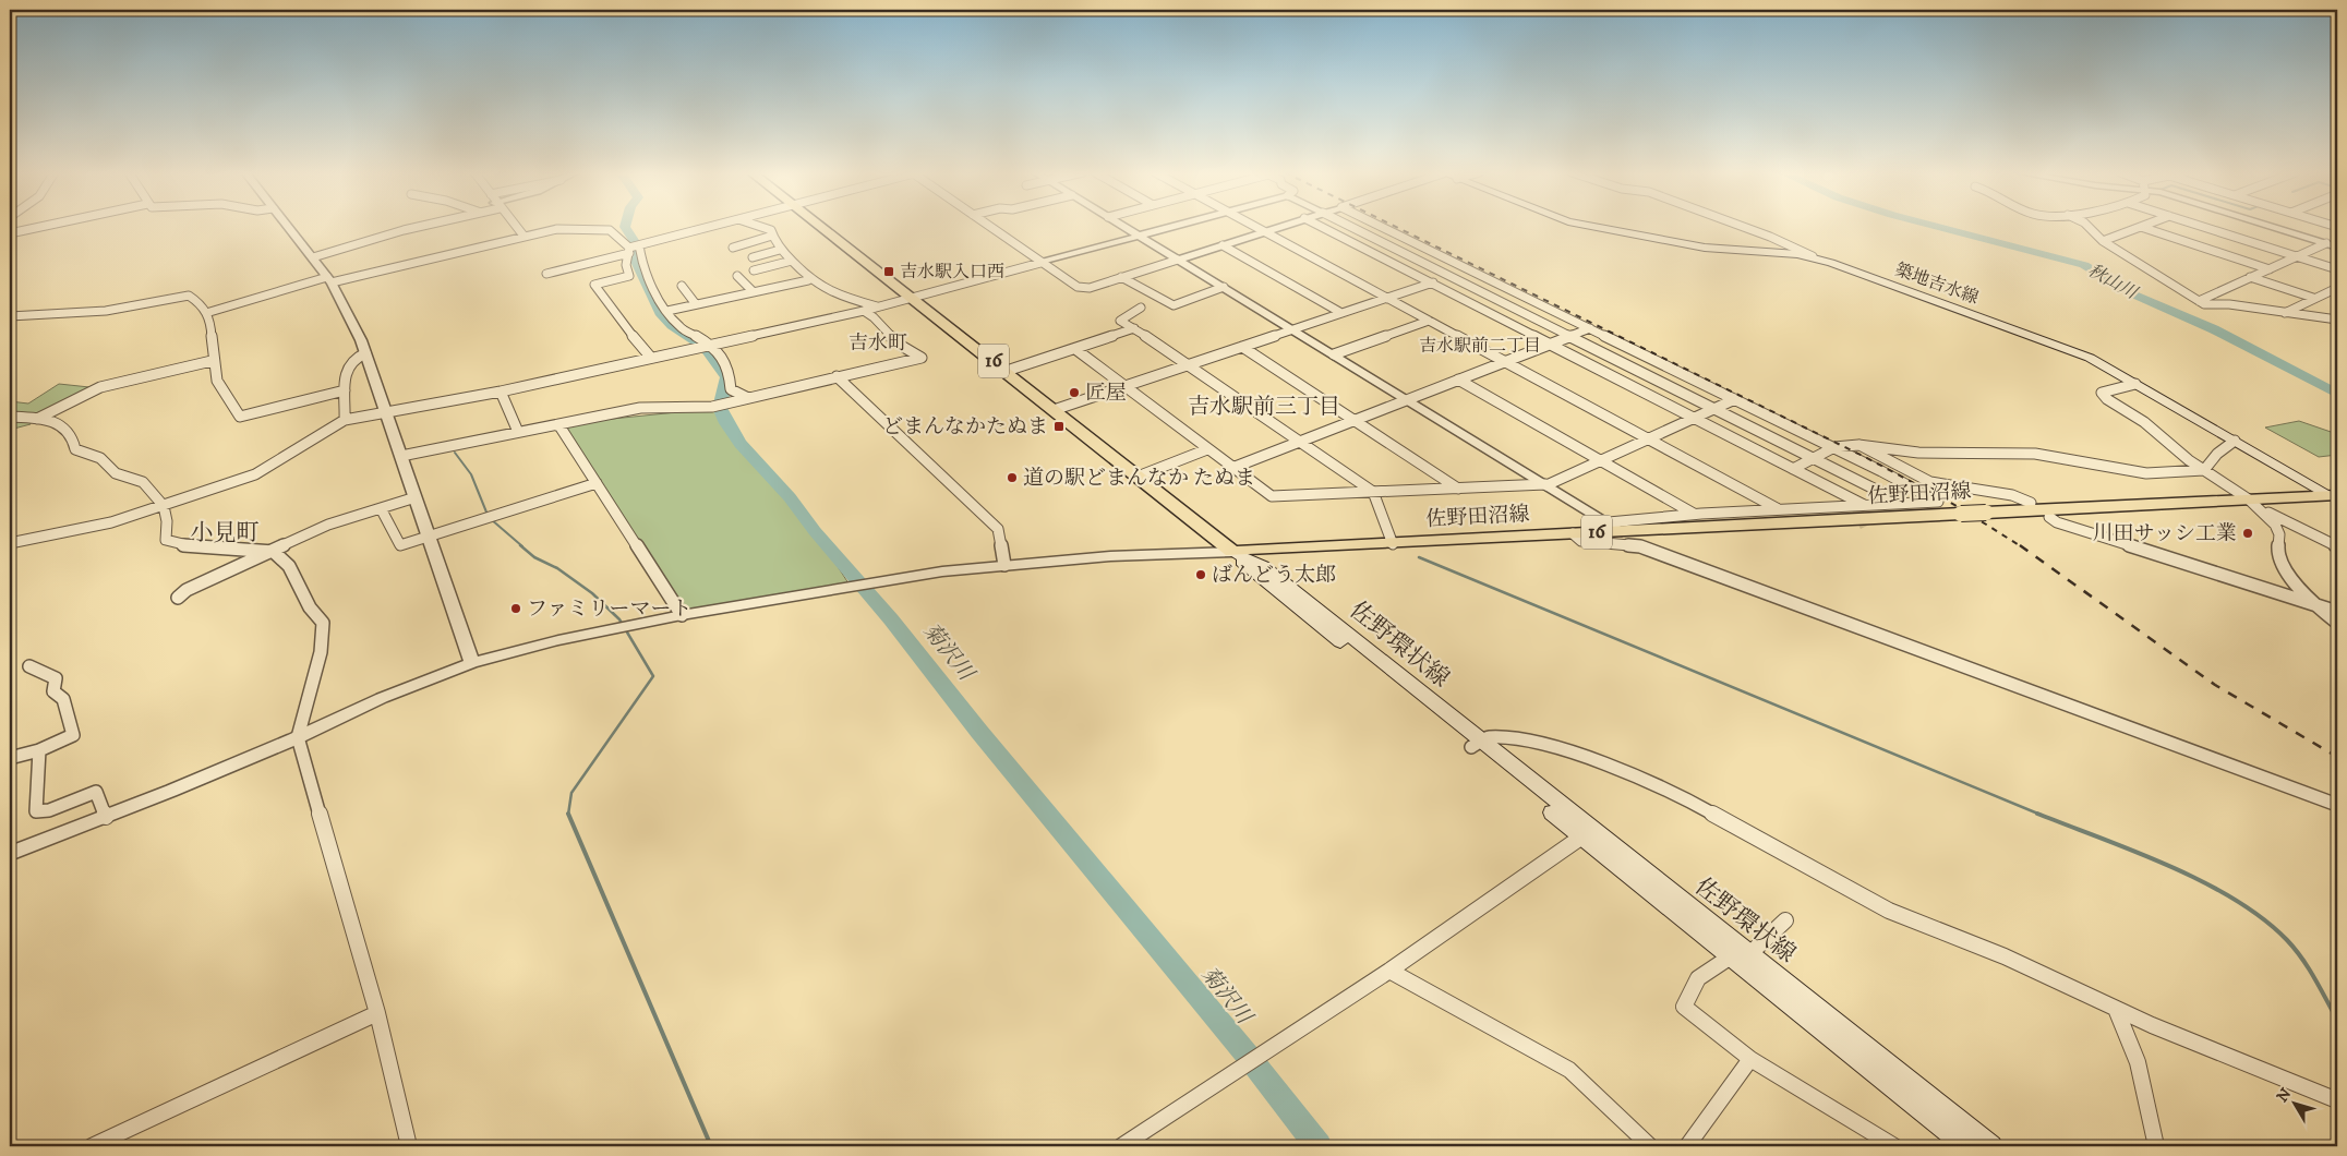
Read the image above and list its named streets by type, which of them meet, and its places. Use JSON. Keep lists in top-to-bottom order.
{
  "streets": {
    "main road": [
      "築地吉水線",
      "16",
      "佐野田沼線",
      "佐野環状線"
    ]
  },
  "crossings": [
    ["築地吉水線", "佐野田沼線"],
    ["16", "佐野田沼線"],
    ["16", "佐野環状線"],
    ["佐野田沼線", "佐野環状線"]
  ],
  "districts": [
    "吉水町",
    "吉水駅前二丁目",
    "吉水駅前三丁目",
    "小見町"
  ],
  "water": ["秋山川", "菊沢川"],
  "places": {
    "transit": ["吉水駅入口西", "どまんなかたぬま"],
    "other": [
      "匠屋",
      "道の駅どまんなか たぬま",
      "川田サッシ工業",
      "ばんどう太郎",
      "ファミリーマート"
    ]
  },
  "north": "top left"
}
